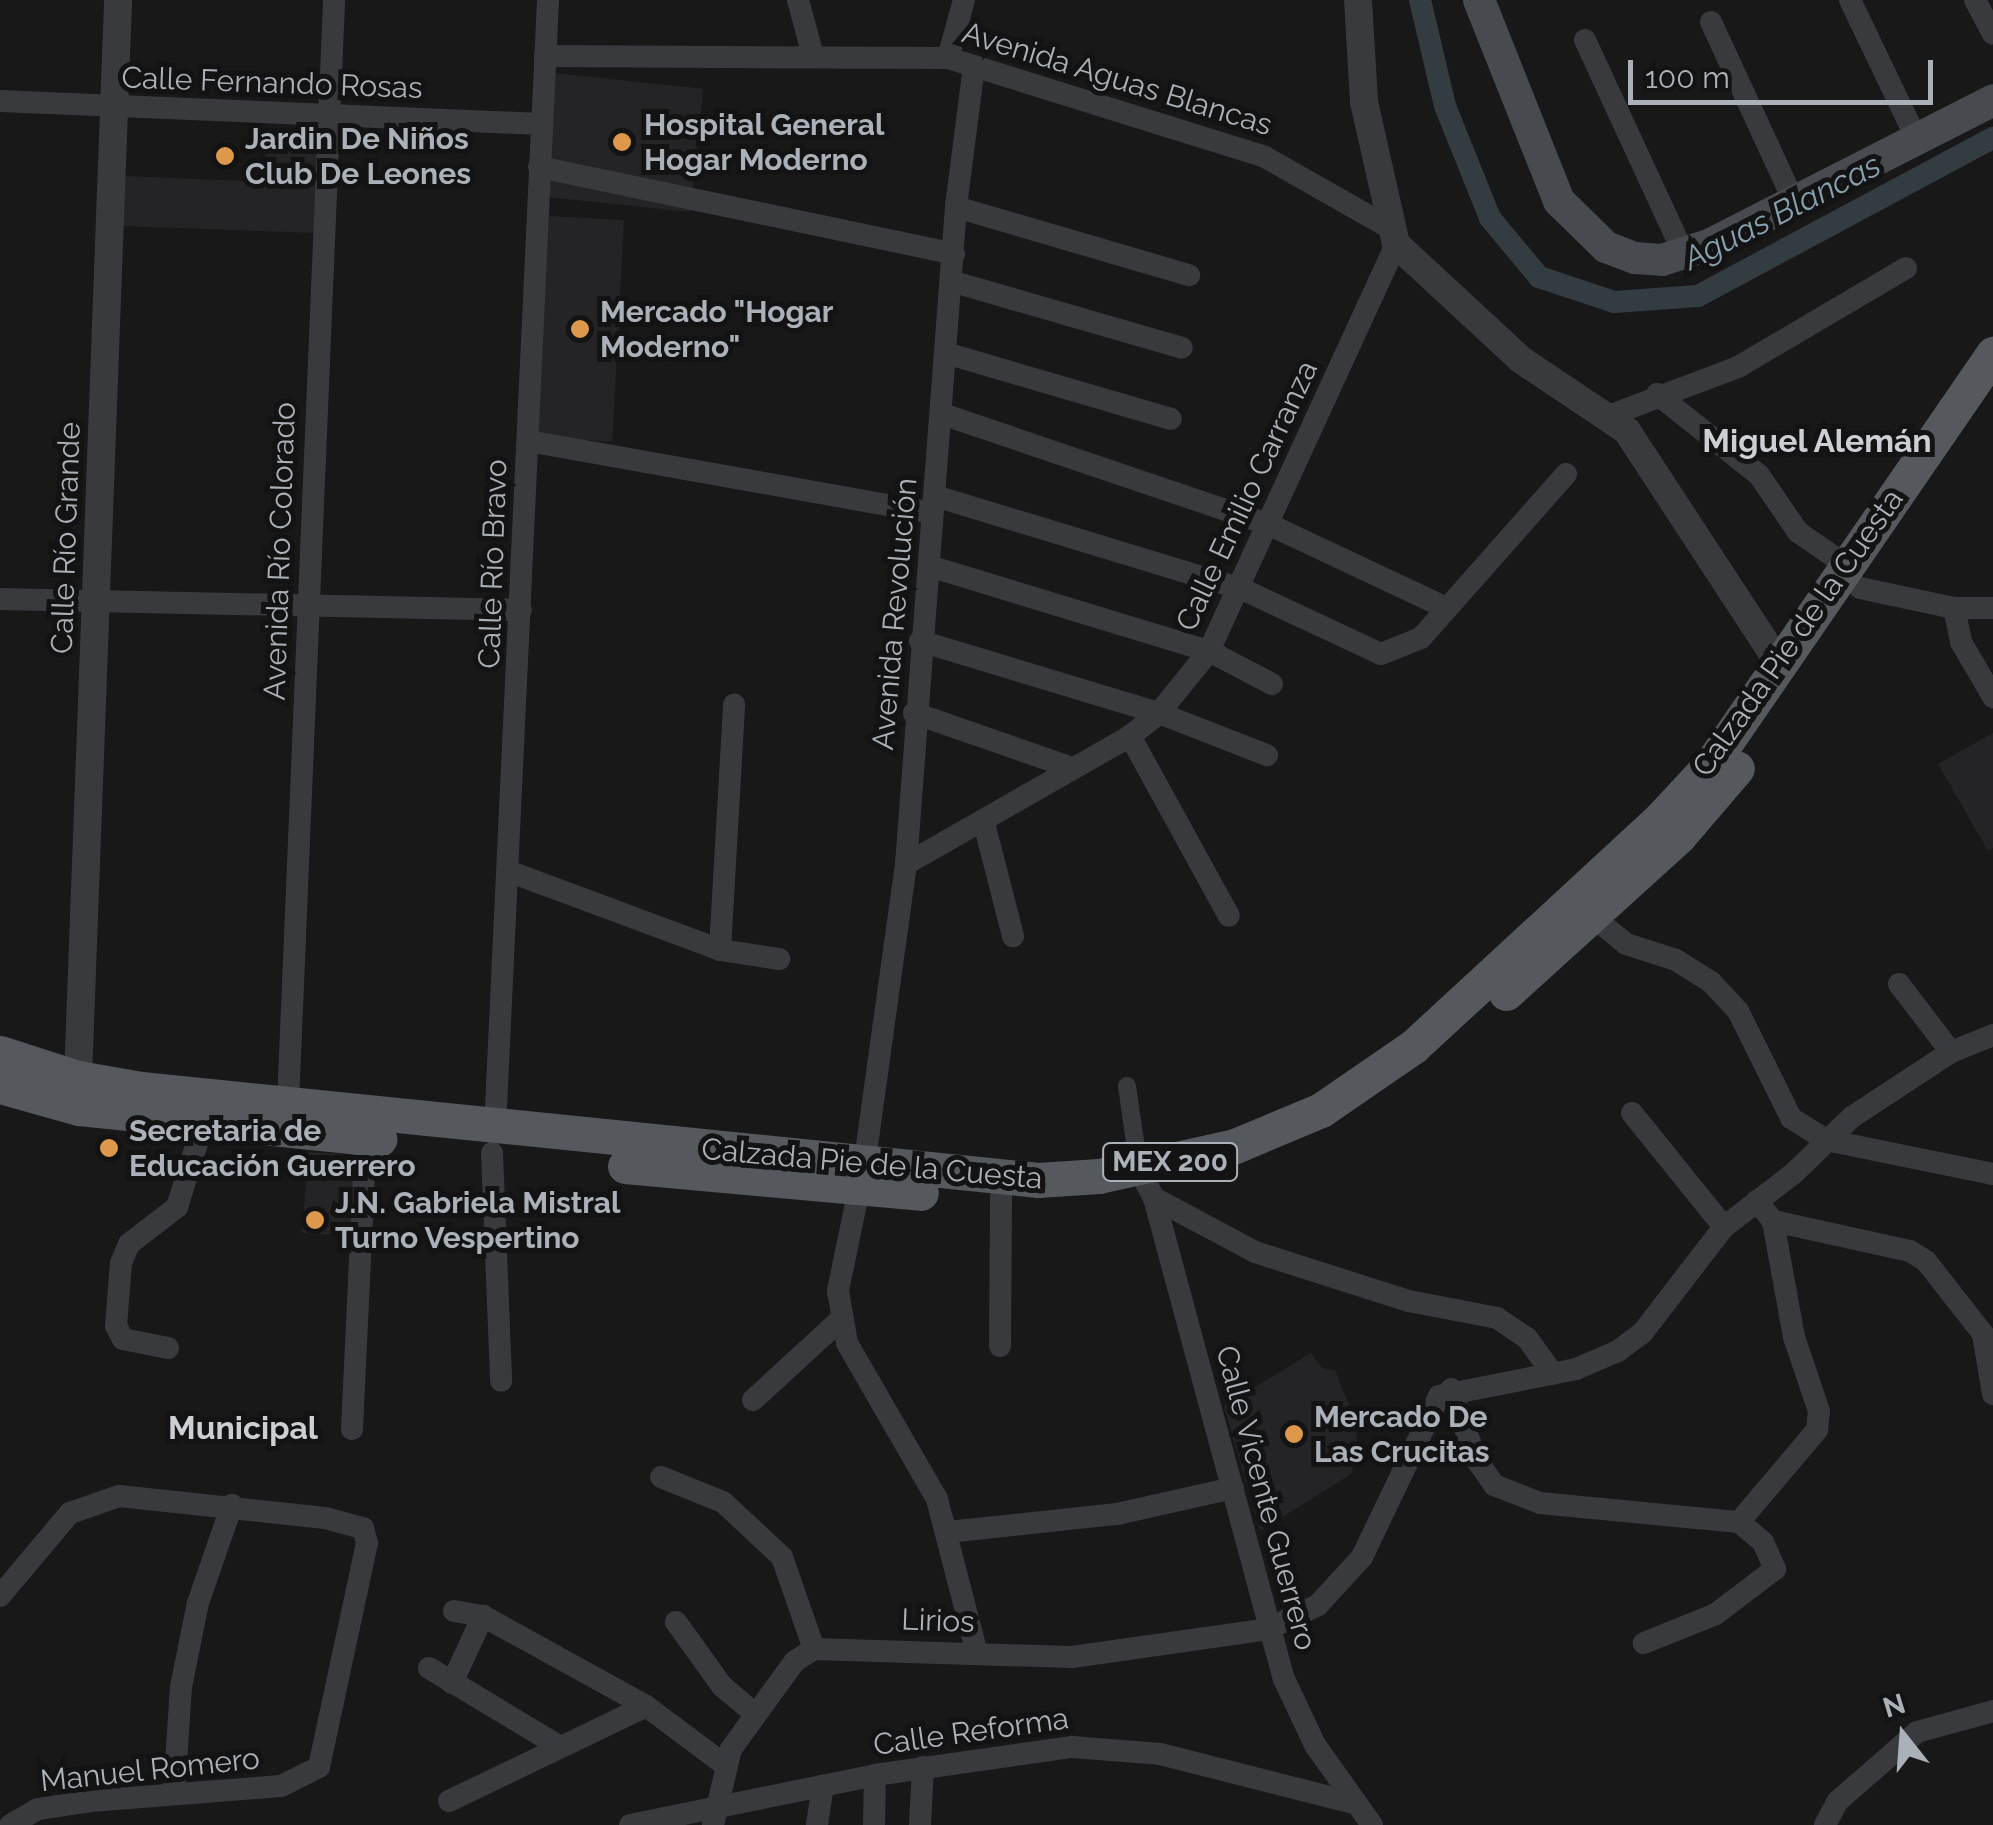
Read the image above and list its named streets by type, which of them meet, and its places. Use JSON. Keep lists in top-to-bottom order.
{
  "streets": {
    "main road": ["Calzada Pie de la Cuesta", "MEX 200"],
    "street": [
      "Avenida Aguas Blancas",
      "Calle Fernando Rosas",
      "Calle Emilio Carranza",
      "Calle Río Grande",
      "Avenida Río Colorado",
      "Calle Río Bravo",
      "Avenida Revolución",
      "Calle Vicente Guerrero",
      "Lirios",
      "Calle Reforma",
      "Manuel Romero"
    ]
  },
  "crossings": [
    ["Avenida Aguas Blancas", "Calle Emilio Carranza"],
    ["Avenida Aguas Blancas", "Calle Río Bravo"],
    ["Avenida Aguas Blancas", "Avenida Revolución"],
    ["Avenida Aguas Blancas", "Calzada Pie de la Cuesta"],
    ["Calle Fernando Rosas", "Calle Río Grande"],
    ["Calle Fernando Rosas", "Avenida Río Colorado"],
    ["Calle Fernando Rosas", "Calle Río Bravo"],
    ["Calle Emilio Carranza", "Avenida Revolución"],
    ["Calle Río Grande", "Calzada Pie de la Cuesta"],
    ["Avenida Río Colorado", "Calzada Pie de la Cuesta"],
    ["Calle Río Bravo", "Calzada Pie de la Cuesta"],
    ["Avenida Revolución", "Calzada Pie de la Cuesta"],
    ["Calzada Pie de la Cuesta", "Calle Vicente Guerrero"],
    ["Calle Vicente Guerrero", "Lirios"],
    ["Calle Vicente Guerrero", "Calle Reforma"]
  ],
  "districts": ["Miguel Alemán", "Municipal"],
  "water": ["Aguas Blancas"],
  "places": [
    "Hospital General Hogar Moderno",
    "Jardin De Niños Club De Leones",
    "Mercado \"Hogar Moderno\"",
    "Secretaria de Educación Guerrero",
    "J.N. Gabriela Mistral Turno Vespertino",
    "Mercado De Las Crucitas"
  ],
  "scale_bar": "100 m",
  "north": "top"
}
